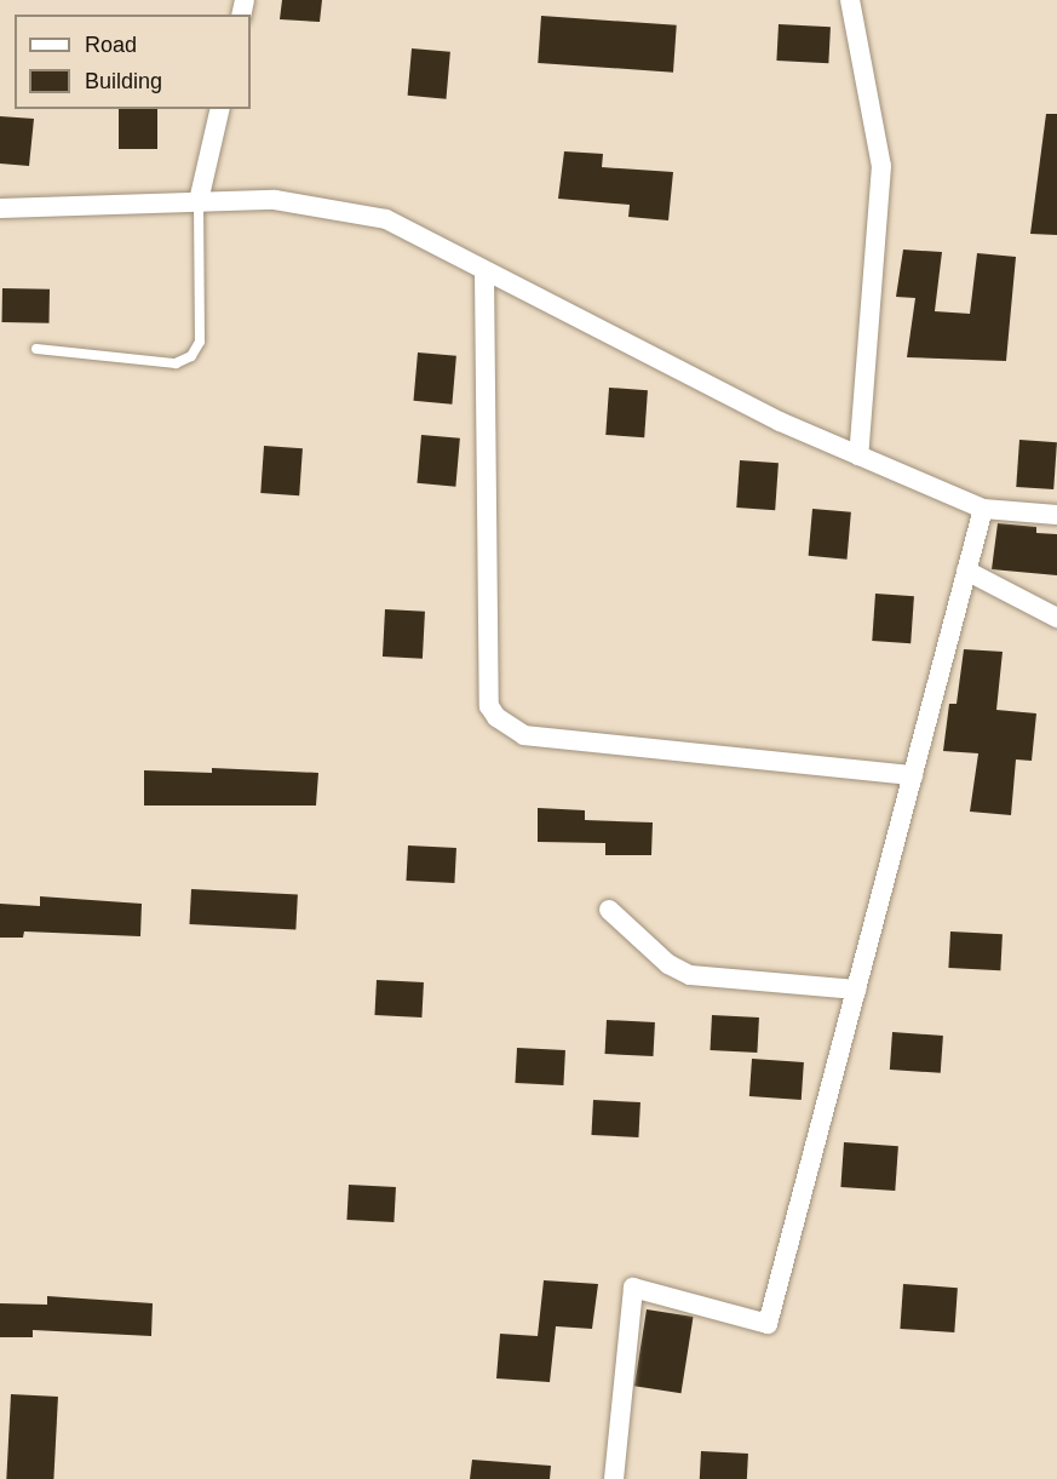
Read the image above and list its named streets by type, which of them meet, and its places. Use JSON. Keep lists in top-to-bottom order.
{
  "legend": ["Road", "Building"]
}
